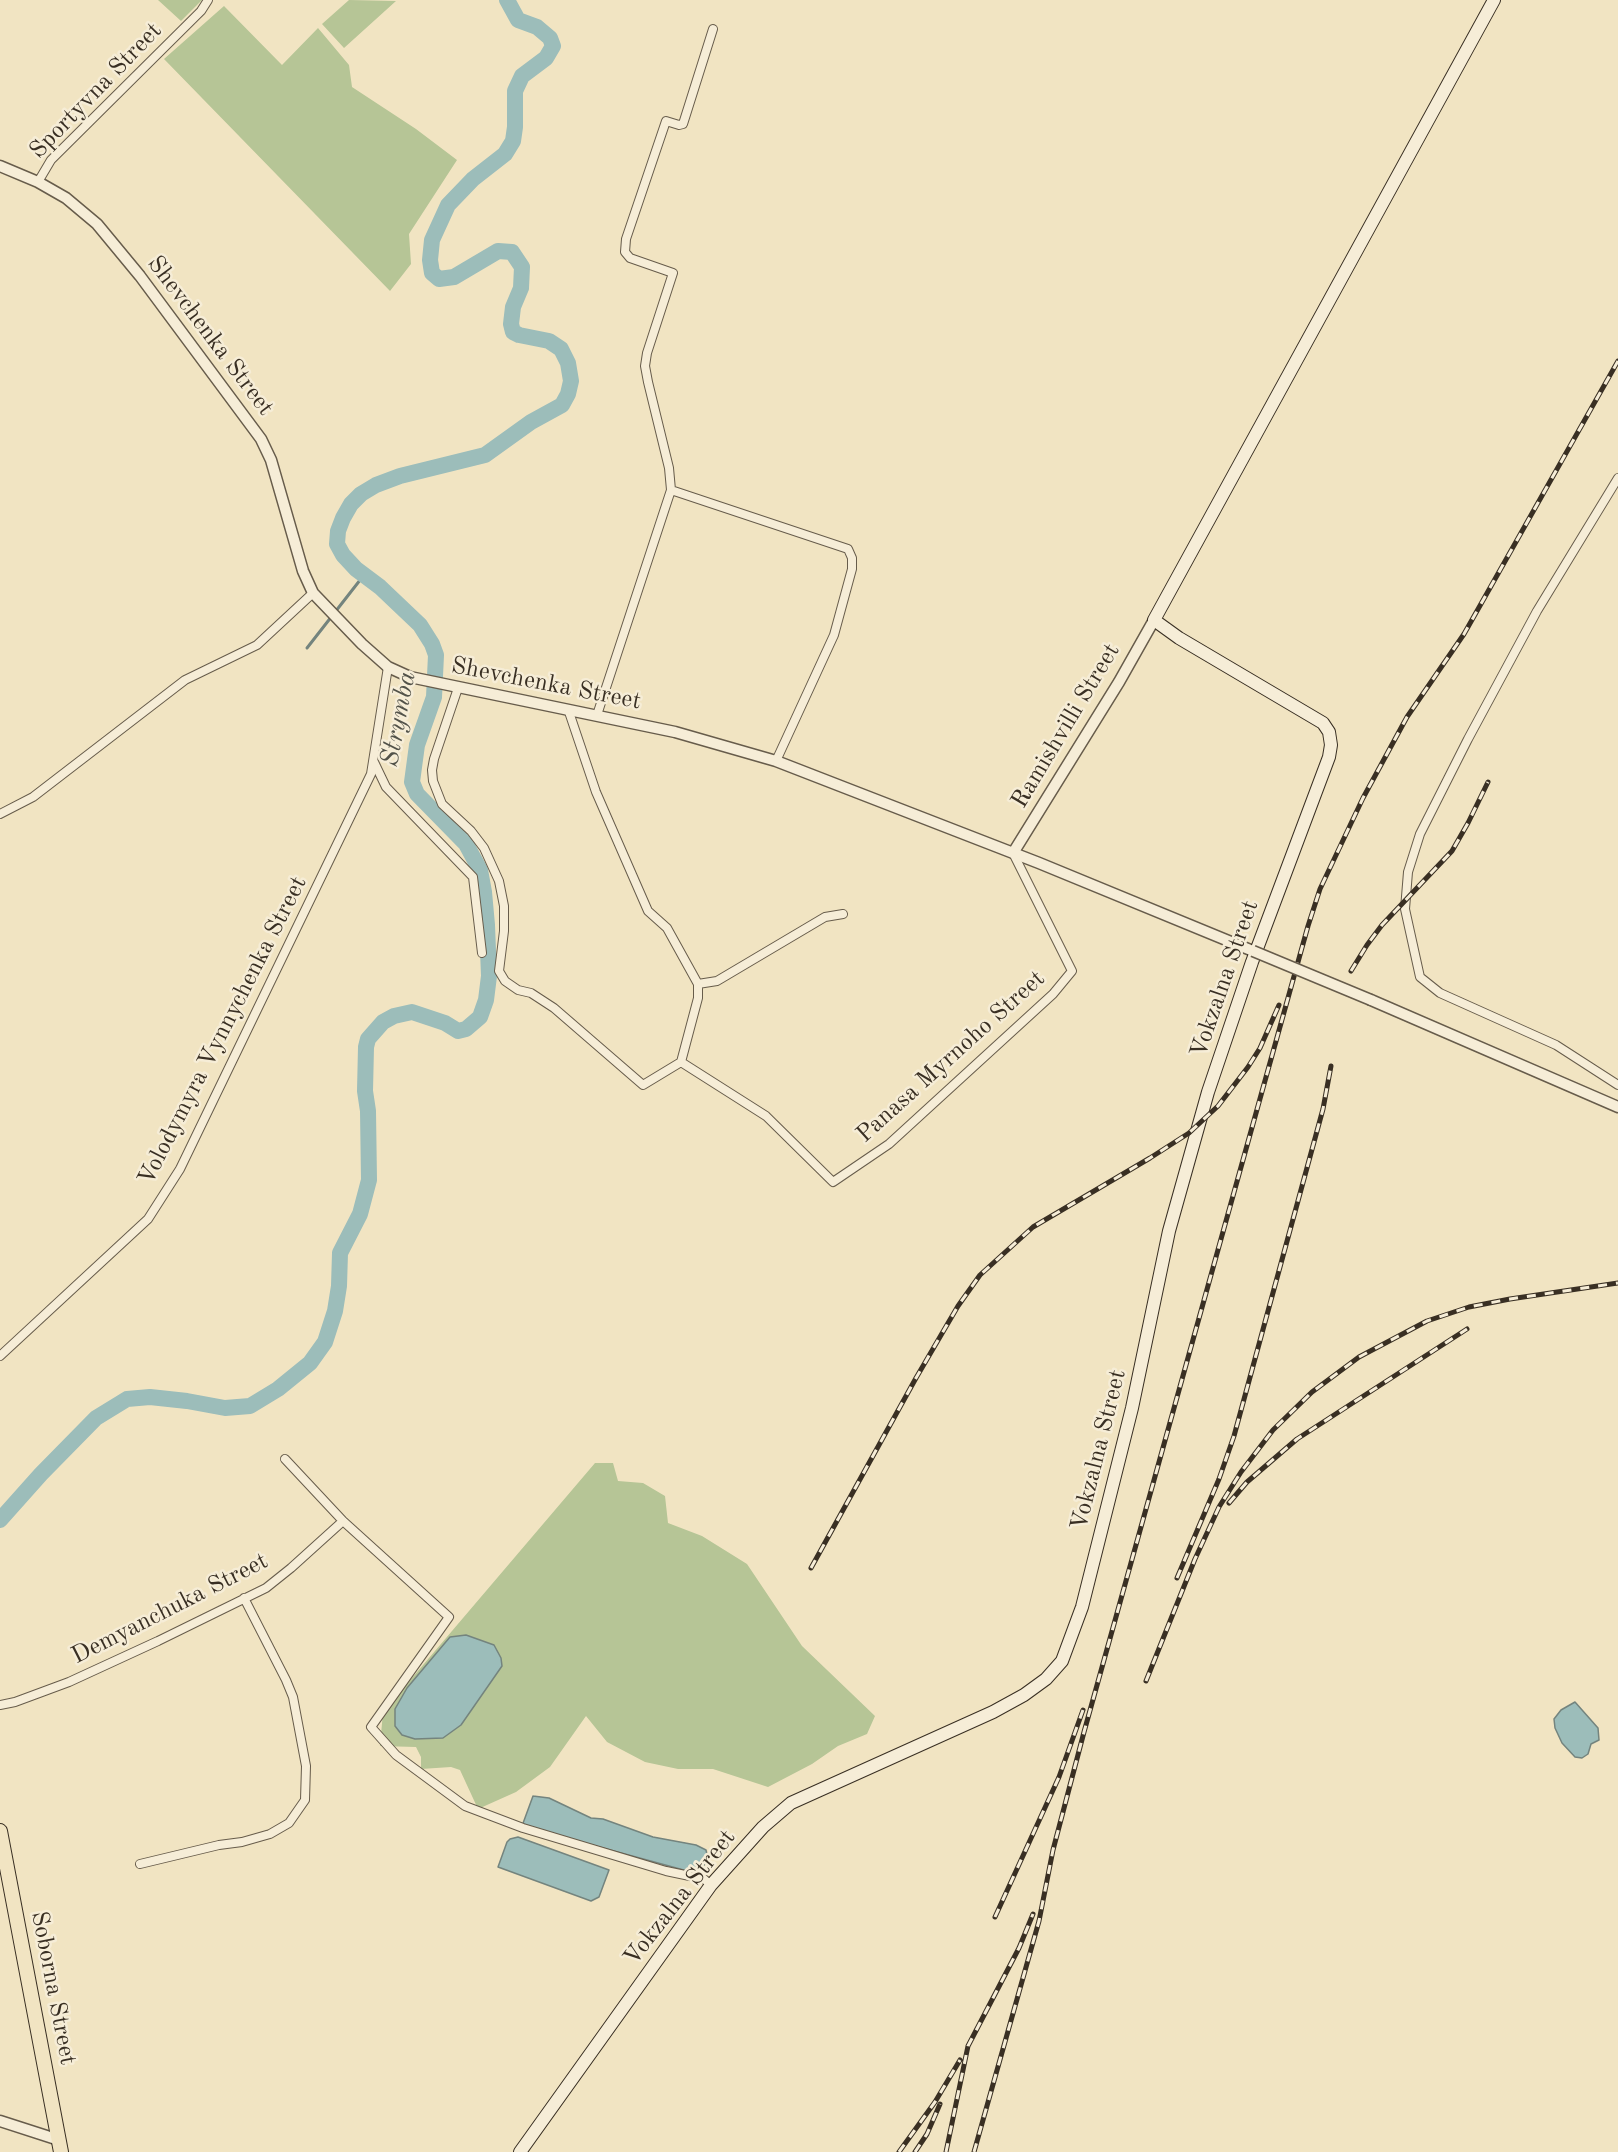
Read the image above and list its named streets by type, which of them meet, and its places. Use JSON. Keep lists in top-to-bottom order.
{
  "streets": {
    "main road": ["Vokzalna Street", "Soborna Street"],
    "street": [
      "Sportyvna Street",
      "Shevchenka Street",
      "Ramishvilli Street",
      "Volodymyra Vynnychenka Street",
      "Panasa Myrnoho Street",
      "Demyanchuka Street"
    ]
  },
  "crossings": [
    ["Sportyvna Street", "Shevchenka Street"],
    ["Shevchenka Street", "Ramishvilli Street"],
    ["Shevchenka Street", "Volodymyra Vynnychenka Street"],
    ["Shevchenka Street", "Panasa Myrnoho Street"],
    ["Ramishvilli Street", "Vokzalna Street"],
    ["Ramishvilli Street", "Panasa Myrnoho Street"]
  ],
  "water": ["Strymba"]
}
